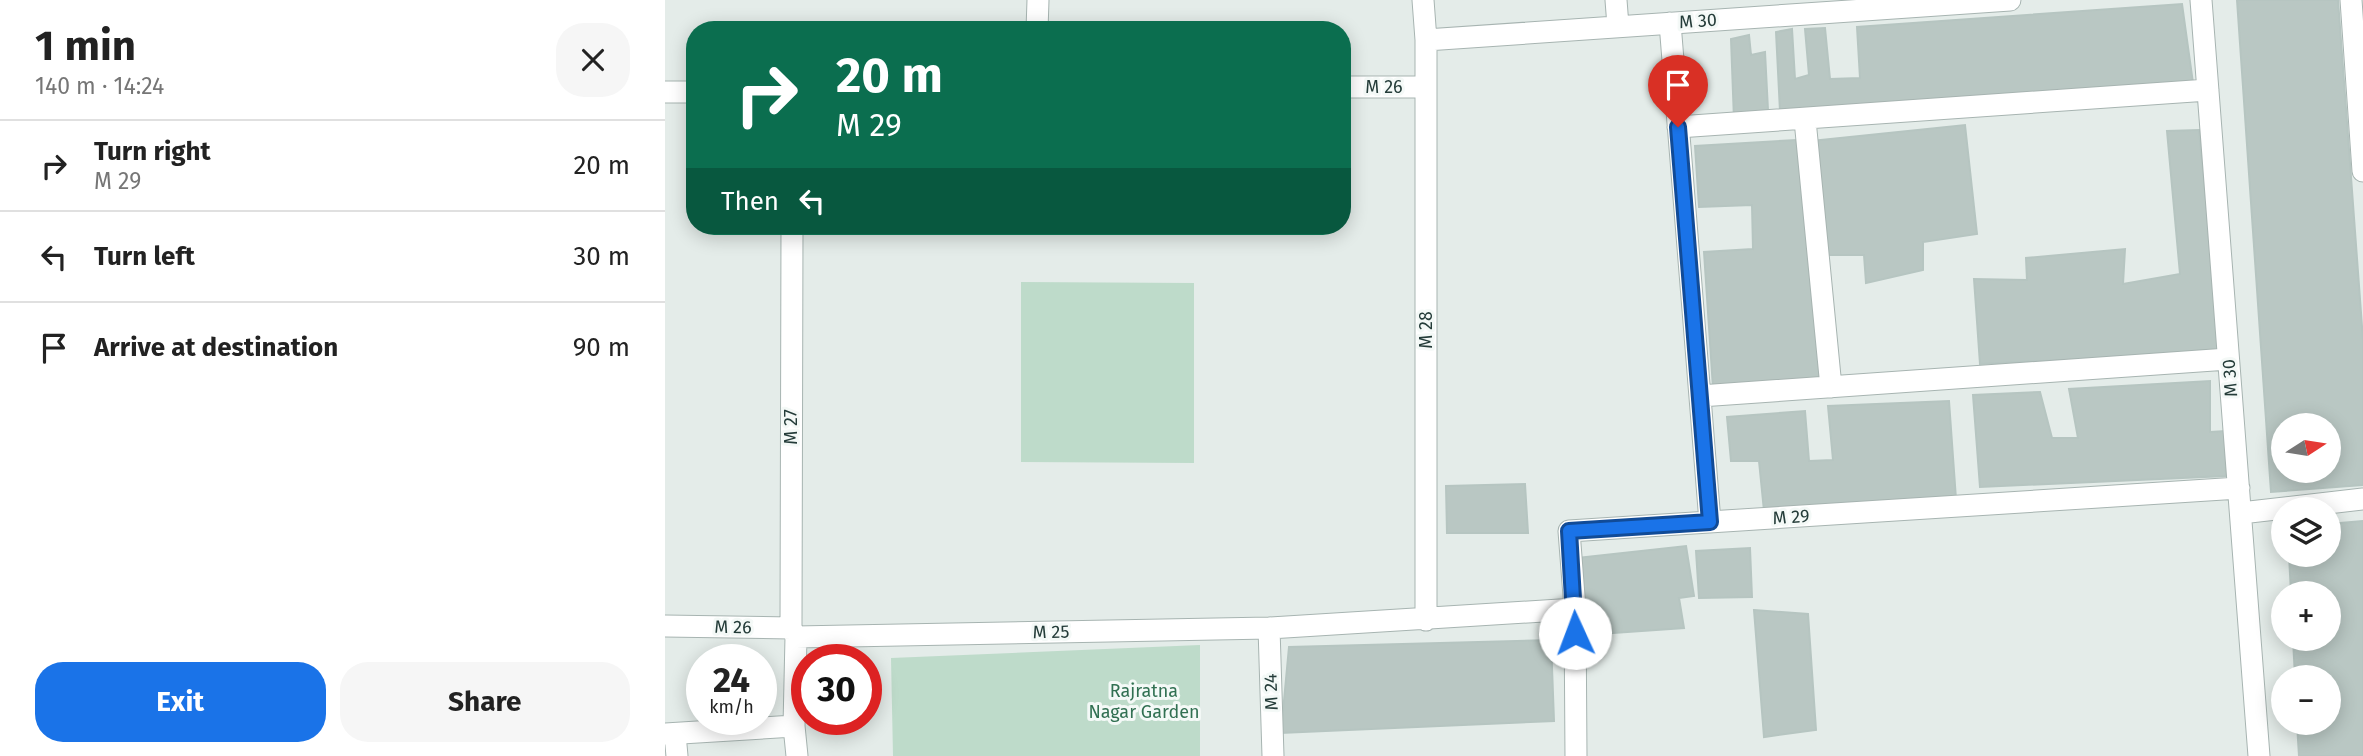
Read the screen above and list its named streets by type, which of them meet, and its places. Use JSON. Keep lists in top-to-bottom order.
{
  "streets": {
    "street": [
      "M 30",
      "M 26",
      "M 28",
      "M 27",
      "M 29",
      "M 25",
      "M 24"
    ]
  },
  "crossings": [
    ["M 30", "M 28"],
    ["M 30", "M 29"],
    ["M 26", "M 28"],
    ["M 26", "M 27"],
    ["M 26", "M 25"],
    ["M 28", "M 25"],
    ["M 27", "M 25"],
    ["M 25", "M 24"]
  ],
  "parks": ["Rajratna Nagar Garden"],
  "north": "right",
  "page": {
    "heading": ["1 min", "140 m · 14:24"],
    "turn": ["20 m", "M 29"],
    "list": [
      {
        "name": "Turn right",
        "note": "M 29",
        "value": "20 m"
      },
      {
        "name": "Turn left",
        "value": "30 m"
      },
      {
        "name": "Arrive at destination",
        "value": "90 m"
      }
    ],
    "then": "Then",
    "map_buttons": ["+", "−"],
    "speed": "24 km/h",
    "limit": "30",
    "buttons": ["Exit", "Share"]
  }
}
